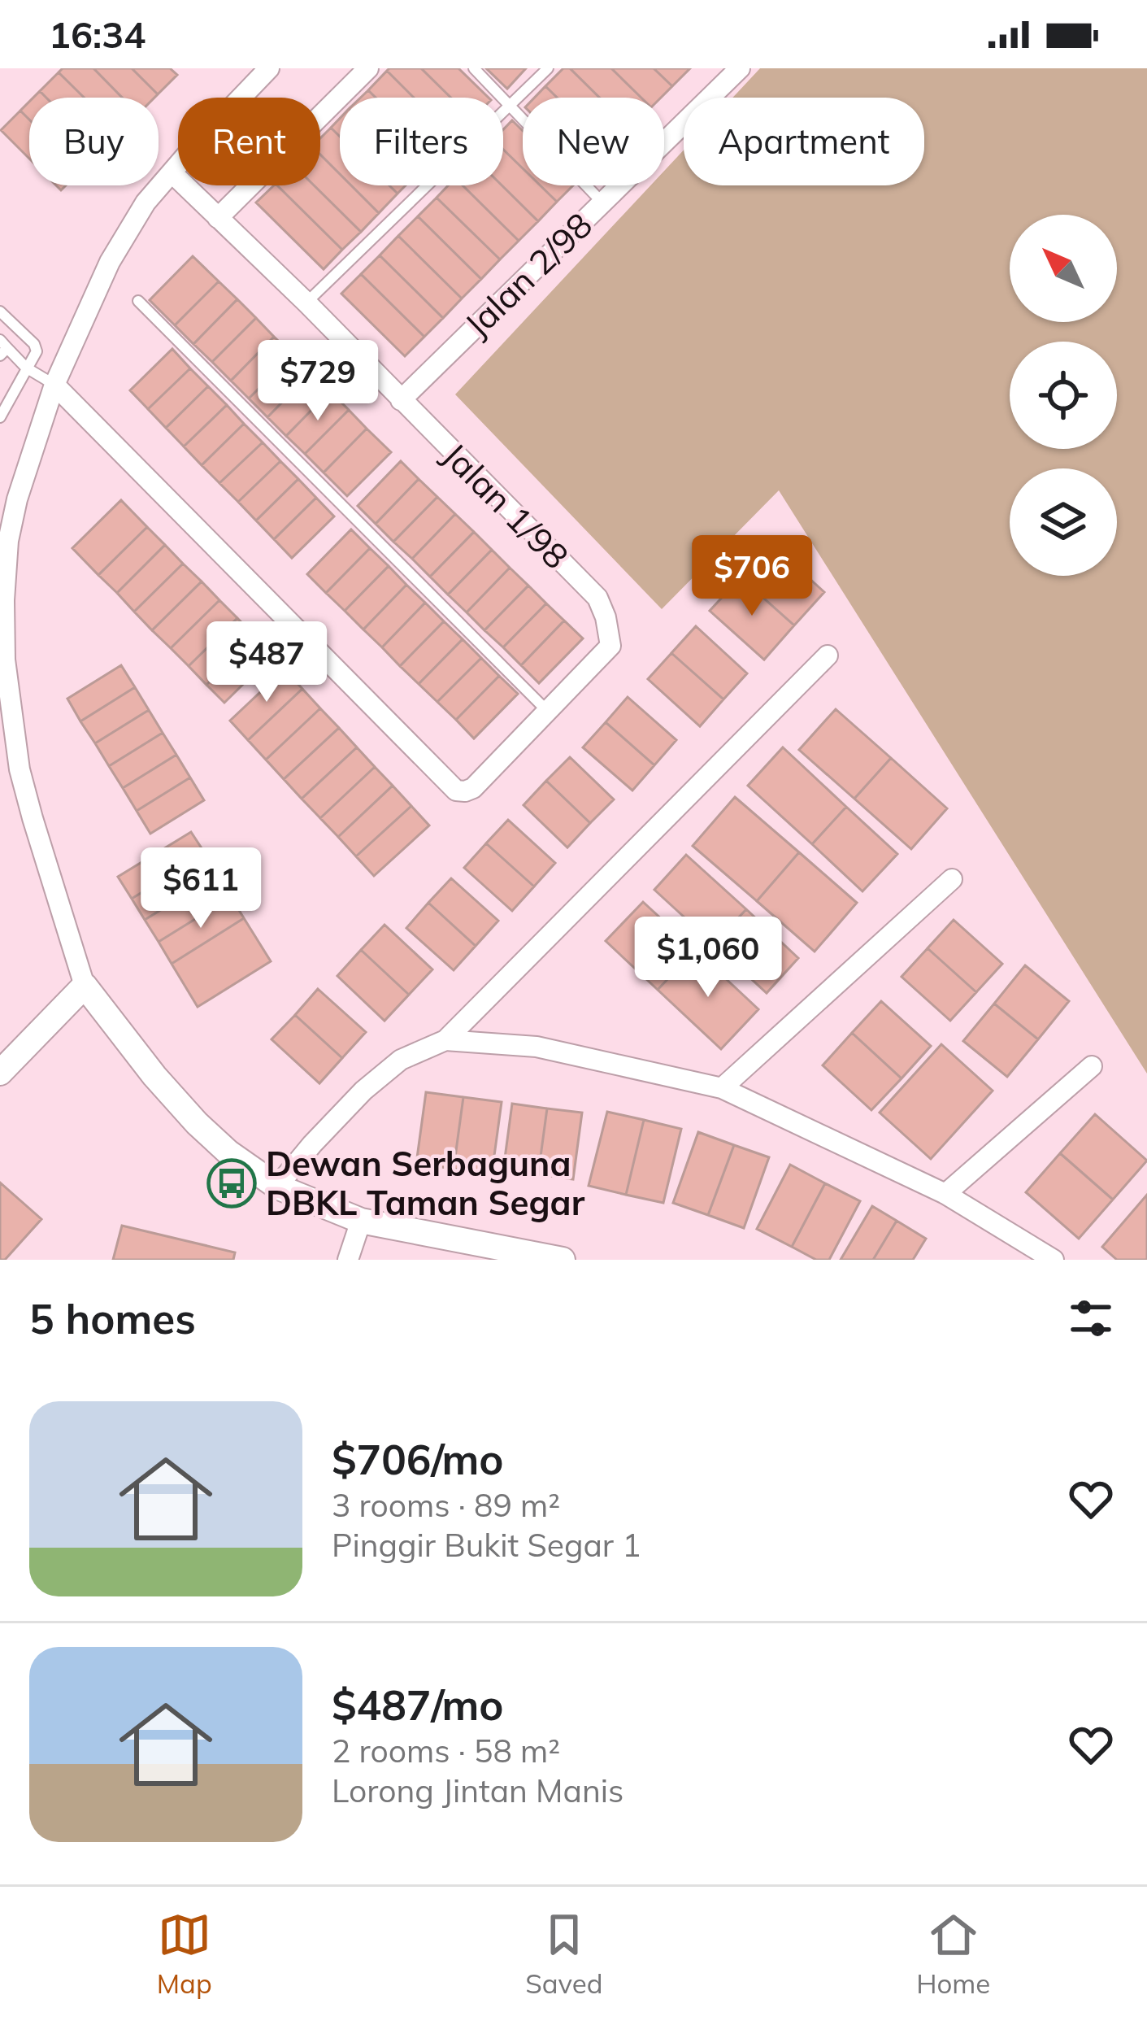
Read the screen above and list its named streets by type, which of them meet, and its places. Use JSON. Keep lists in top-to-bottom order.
{
  "streets": {
    "street": ["Jalan 2/98", "Jalan 1/98"]
  },
  "crossings": [
    ["Jalan 2/98", "Jalan 1/98"]
  ],
  "places": {
    "bus stop": ["Dewan Serbaguna DBKL Taman Segar"]
  },
  "north": "top left",
  "page": {
    "status": "16:34",
    "chip": [
      "Buy",
      "Rent",
      "Filters",
      "New",
      "Apartment"
    ],
    "price": [
      "$729",
      "$706",
      "$487",
      "$611",
      "$1,060"
    ],
    "heading": "5 homes",
    "list": [
      {
        "name": "$706/mo",
        "note": "3 rooms · 89 m² · Pinggir Bukit Segar 1"
      },
      {
        "name": "$487/mo",
        "note": "2 rooms · 58 m² · Lorong Jintan Manis"
      }
    ],
    "tabs": ["Map", "Saved", "Home"]
  }
}
